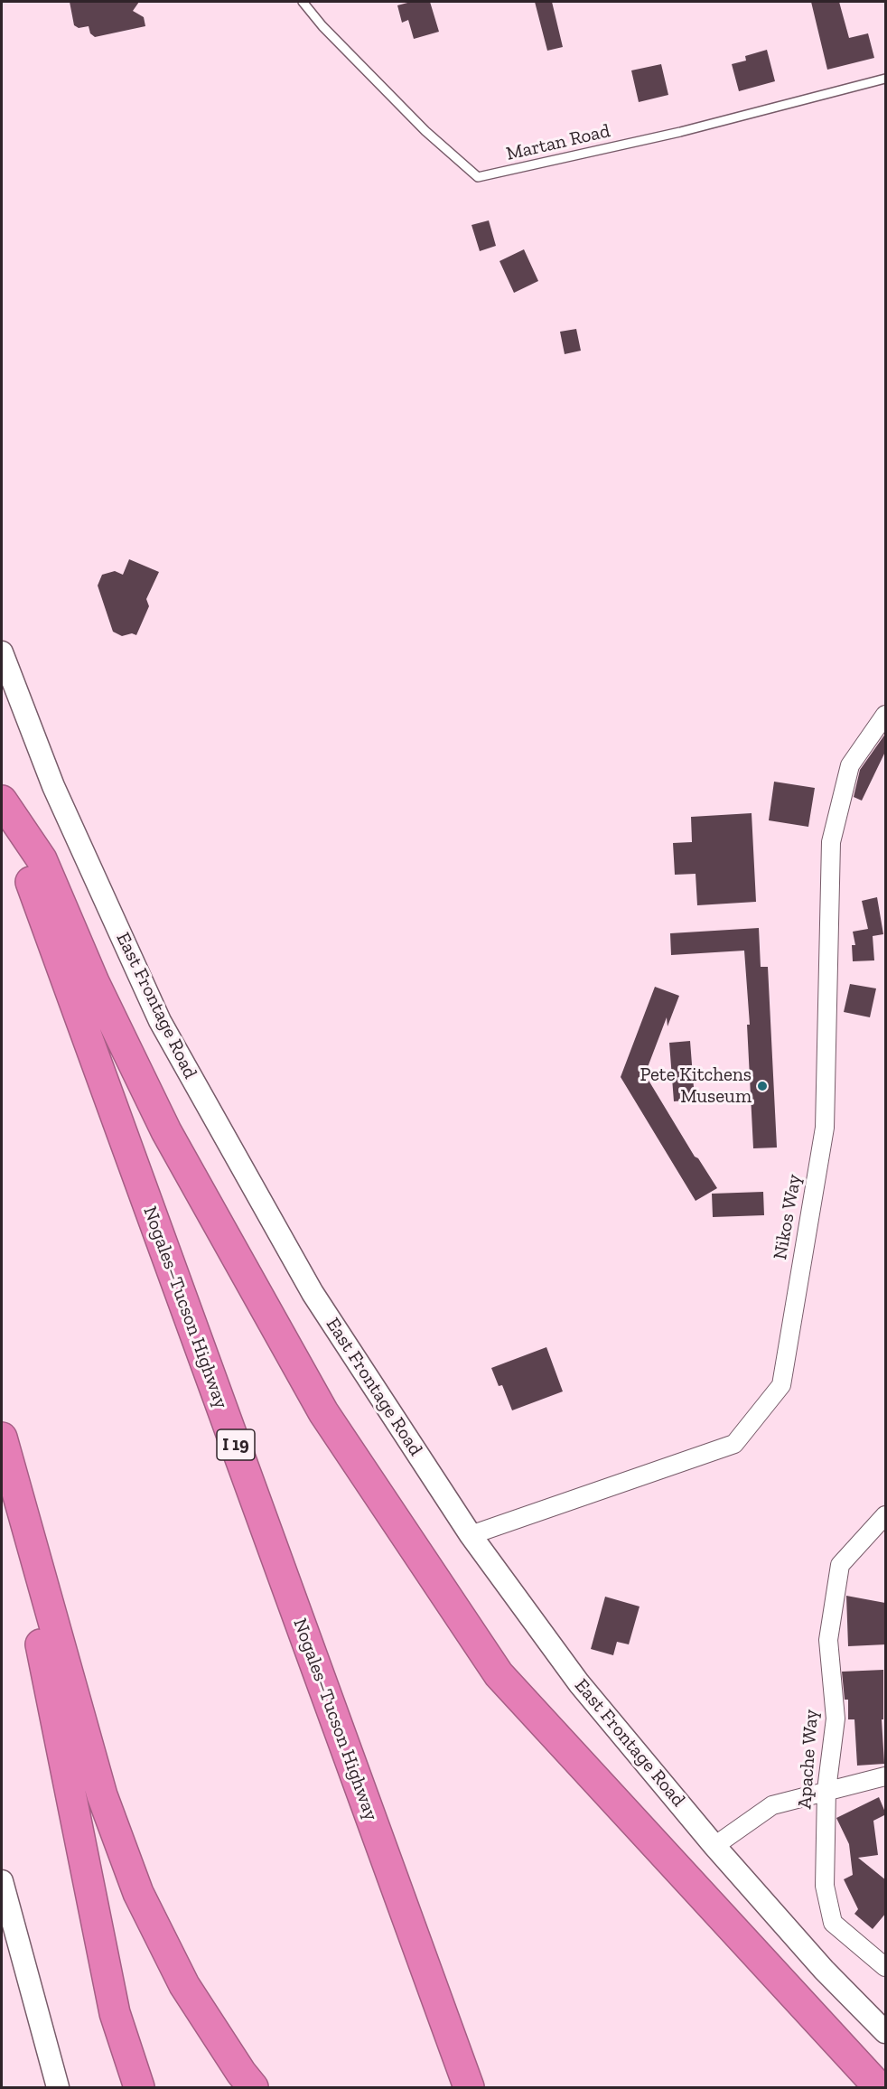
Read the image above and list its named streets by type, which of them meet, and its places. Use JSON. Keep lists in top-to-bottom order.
{
  "streets": {
    "highway": ["Nogales–Tucson Highway", "I 19"],
    "street": ["East Frontage Road", "Nikos Way", "Apache Way"],
    "lane": ["Martan Road"]
  },
  "crossings": [
    ["East Frontage Road", "Nikos Way"]
  ],
  "places": ["Pete Kitchens Museum"]
}
